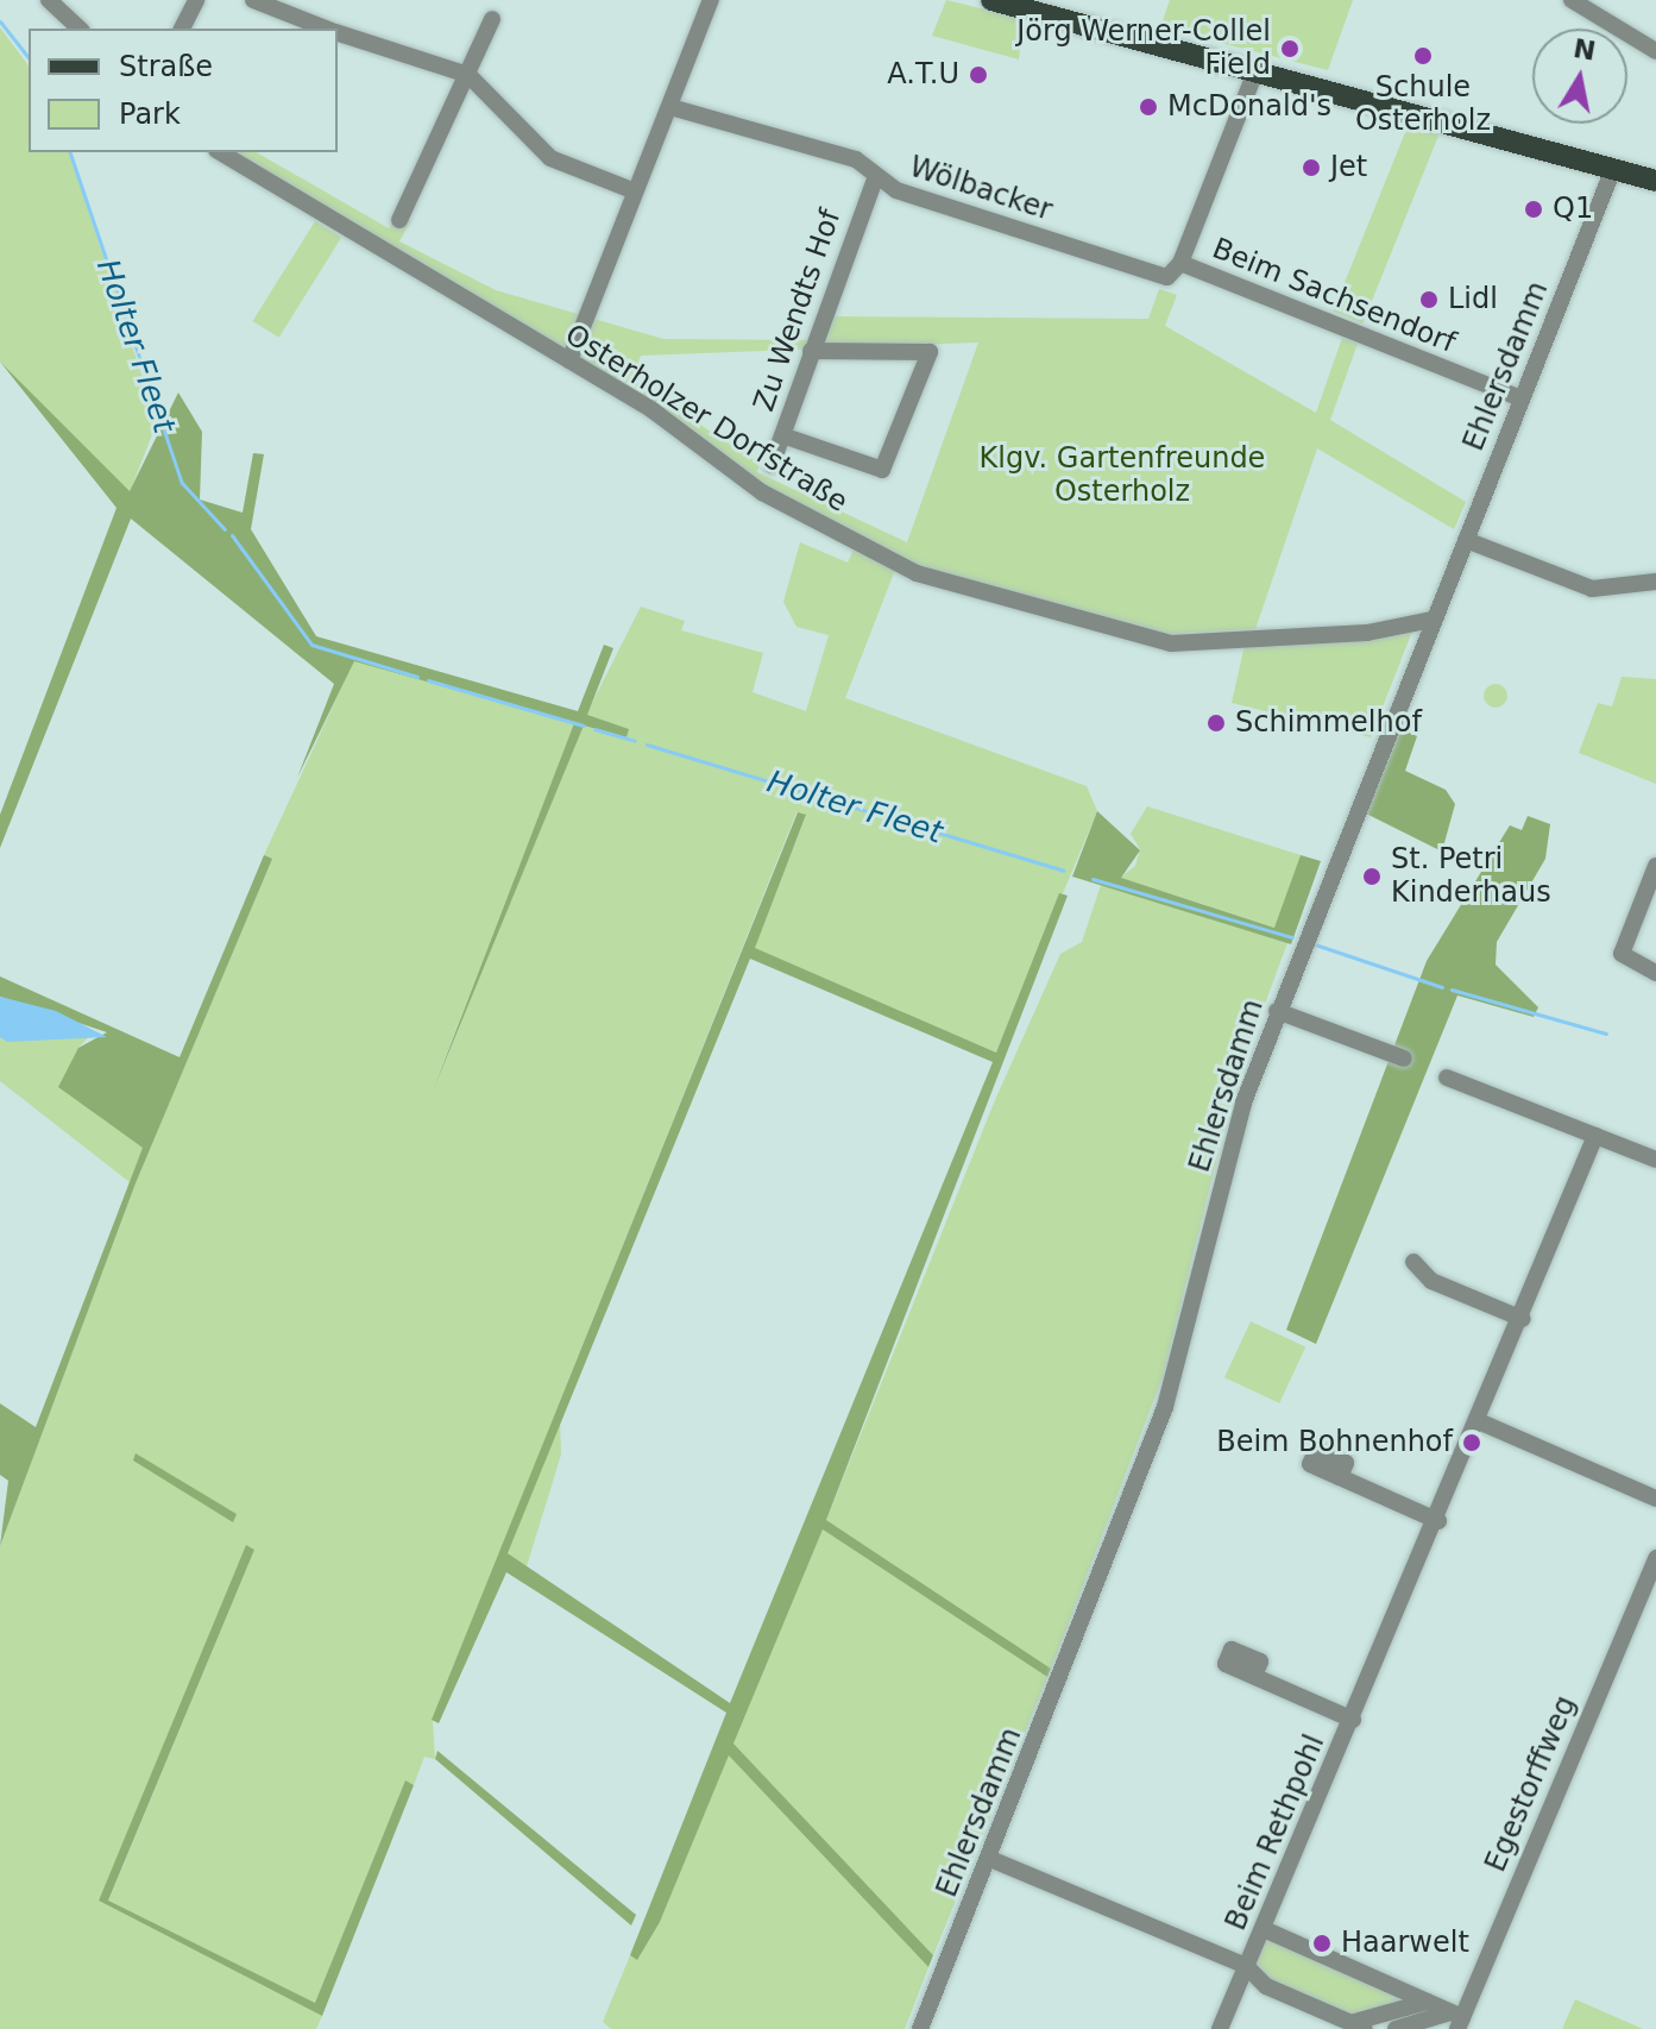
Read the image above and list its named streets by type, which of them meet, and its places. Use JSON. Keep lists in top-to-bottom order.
{
  "streets": {
    "street": [
      "Wölbacker",
      "Beim Sachsendorf",
      "Zu Wendts Hof",
      "Ehlersdamm",
      "Osterholzer Dorfstraße",
      "Egestorffweg",
      "Beim Rethpohl"
    ]
  },
  "crossings": [
    ["Wölbacker", "Beim Sachsendorf"],
    ["Wölbacker", "Zu Wendts Hof"],
    ["Beim Sachsendorf", "Ehlersdamm"],
    ["Ehlersdamm", "Osterholzer Dorfstraße"]
  ],
  "water": ["Holter Fleet"],
  "parks": ["Klgv. Gartenfreunde Osterholz"],
  "places": [
    "Jörg Werner-Collel Field",
    "Schule Osterholz",
    "A.T.U",
    "McDonald's",
    "Jet",
    "Q1",
    "Lidl",
    "Schimmelhof",
    "St. Petri Kinderhaus",
    "Beim Bohnenhof",
    "Haarwelt"
  ],
  "legend": ["Straße", "Park"],
  "north": "top"
}
